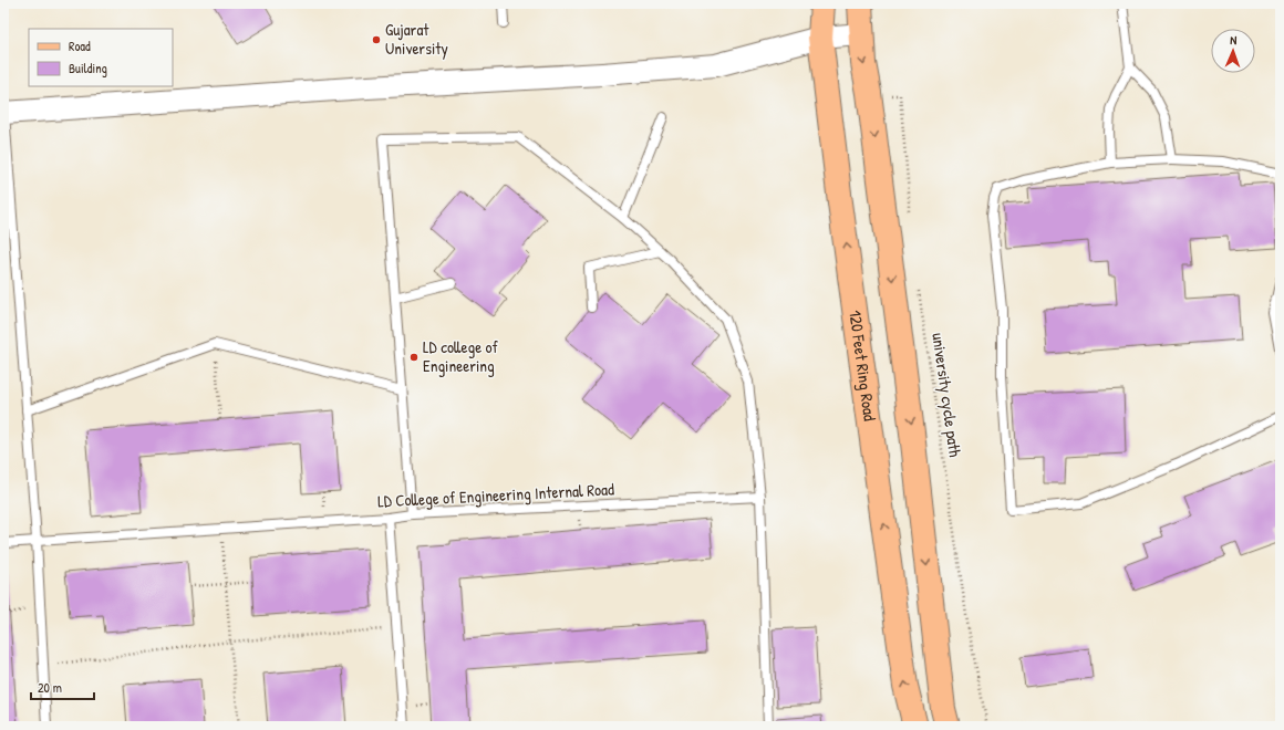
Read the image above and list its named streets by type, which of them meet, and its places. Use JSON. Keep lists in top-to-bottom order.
{
  "streets": {
    "main road": ["120 Feet Ring Road"],
    "lane": ["LD College of Engineering Internal Road"],
    "path": ["university cycle path"]
  },
  "places": ["Gujarat University", "LD college of Engineering"],
  "legend": ["Road", "Building"],
  "scale_bar": "20 m",
  "north": "top"
}
